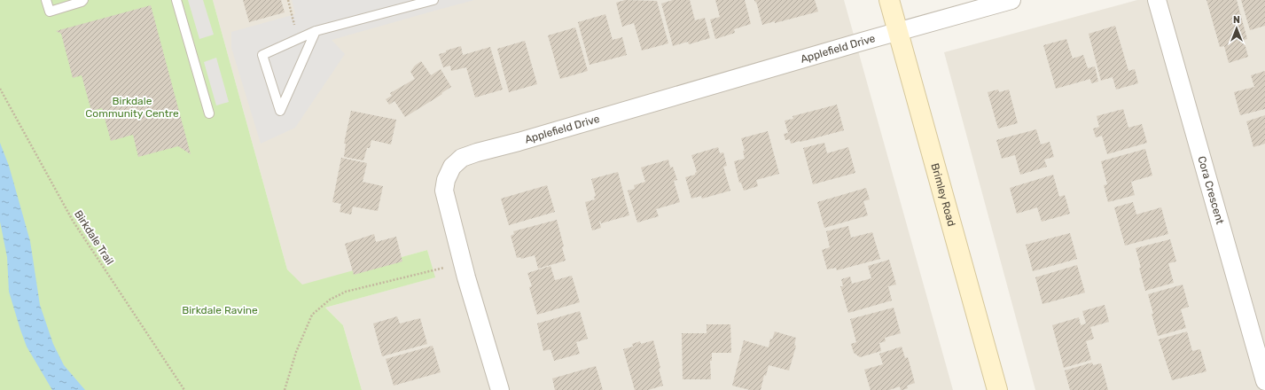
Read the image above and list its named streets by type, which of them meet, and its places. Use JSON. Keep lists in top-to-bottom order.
{
  "streets": {
    "main road": ["Brimley Road"],
    "street": ["Applefield Drive", "Cora Crescent"],
    "path": ["Birkdale Trail"]
  },
  "crossings": [
    ["Applefield Drive", "Brimley Road"]
  ],
  "parks": ["Birkdale Community Centre", "Birkdale Ravine"],
  "north": "top"
}
